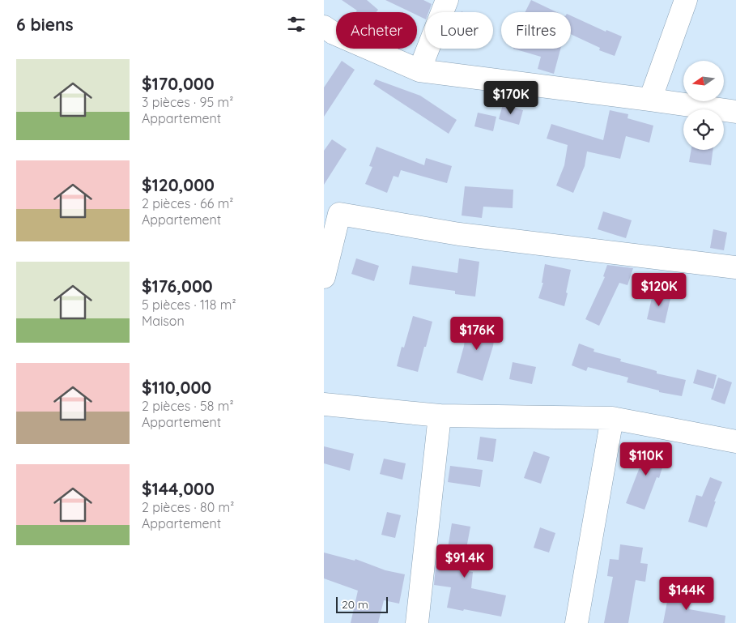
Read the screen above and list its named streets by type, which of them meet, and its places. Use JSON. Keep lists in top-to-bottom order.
{
  "scale_bar": "20 m",
  "north": "left",
  "page": {
    "heading": "6 biens",
    "chip": ["Acheter", "Louer", "Filtres"],
    "list": [
      {
        "name": "$170,000",
        "note": "3 pièces · 95 m² · Appartement"
      },
      {
        "name": "$120,000",
        "note": "2 pièces · 66 m² · Appartement"
      },
      {
        "name": "$176,000",
        "note": "5 pièces · 118 m² · Maison"
      },
      {
        "name": "$110,000",
        "note": "2 pièces · 58 m² · Appartement"
      },
      {
        "name": "$144,000",
        "note": "2 pièces · 80 m² · Appartement"
      }
    ],
    "price": [
      "$170K",
      "$120K",
      "$176K",
      "$110K",
      "$91.4K",
      "$144K"
    ],
    "scale": "20 m"
  }
}
